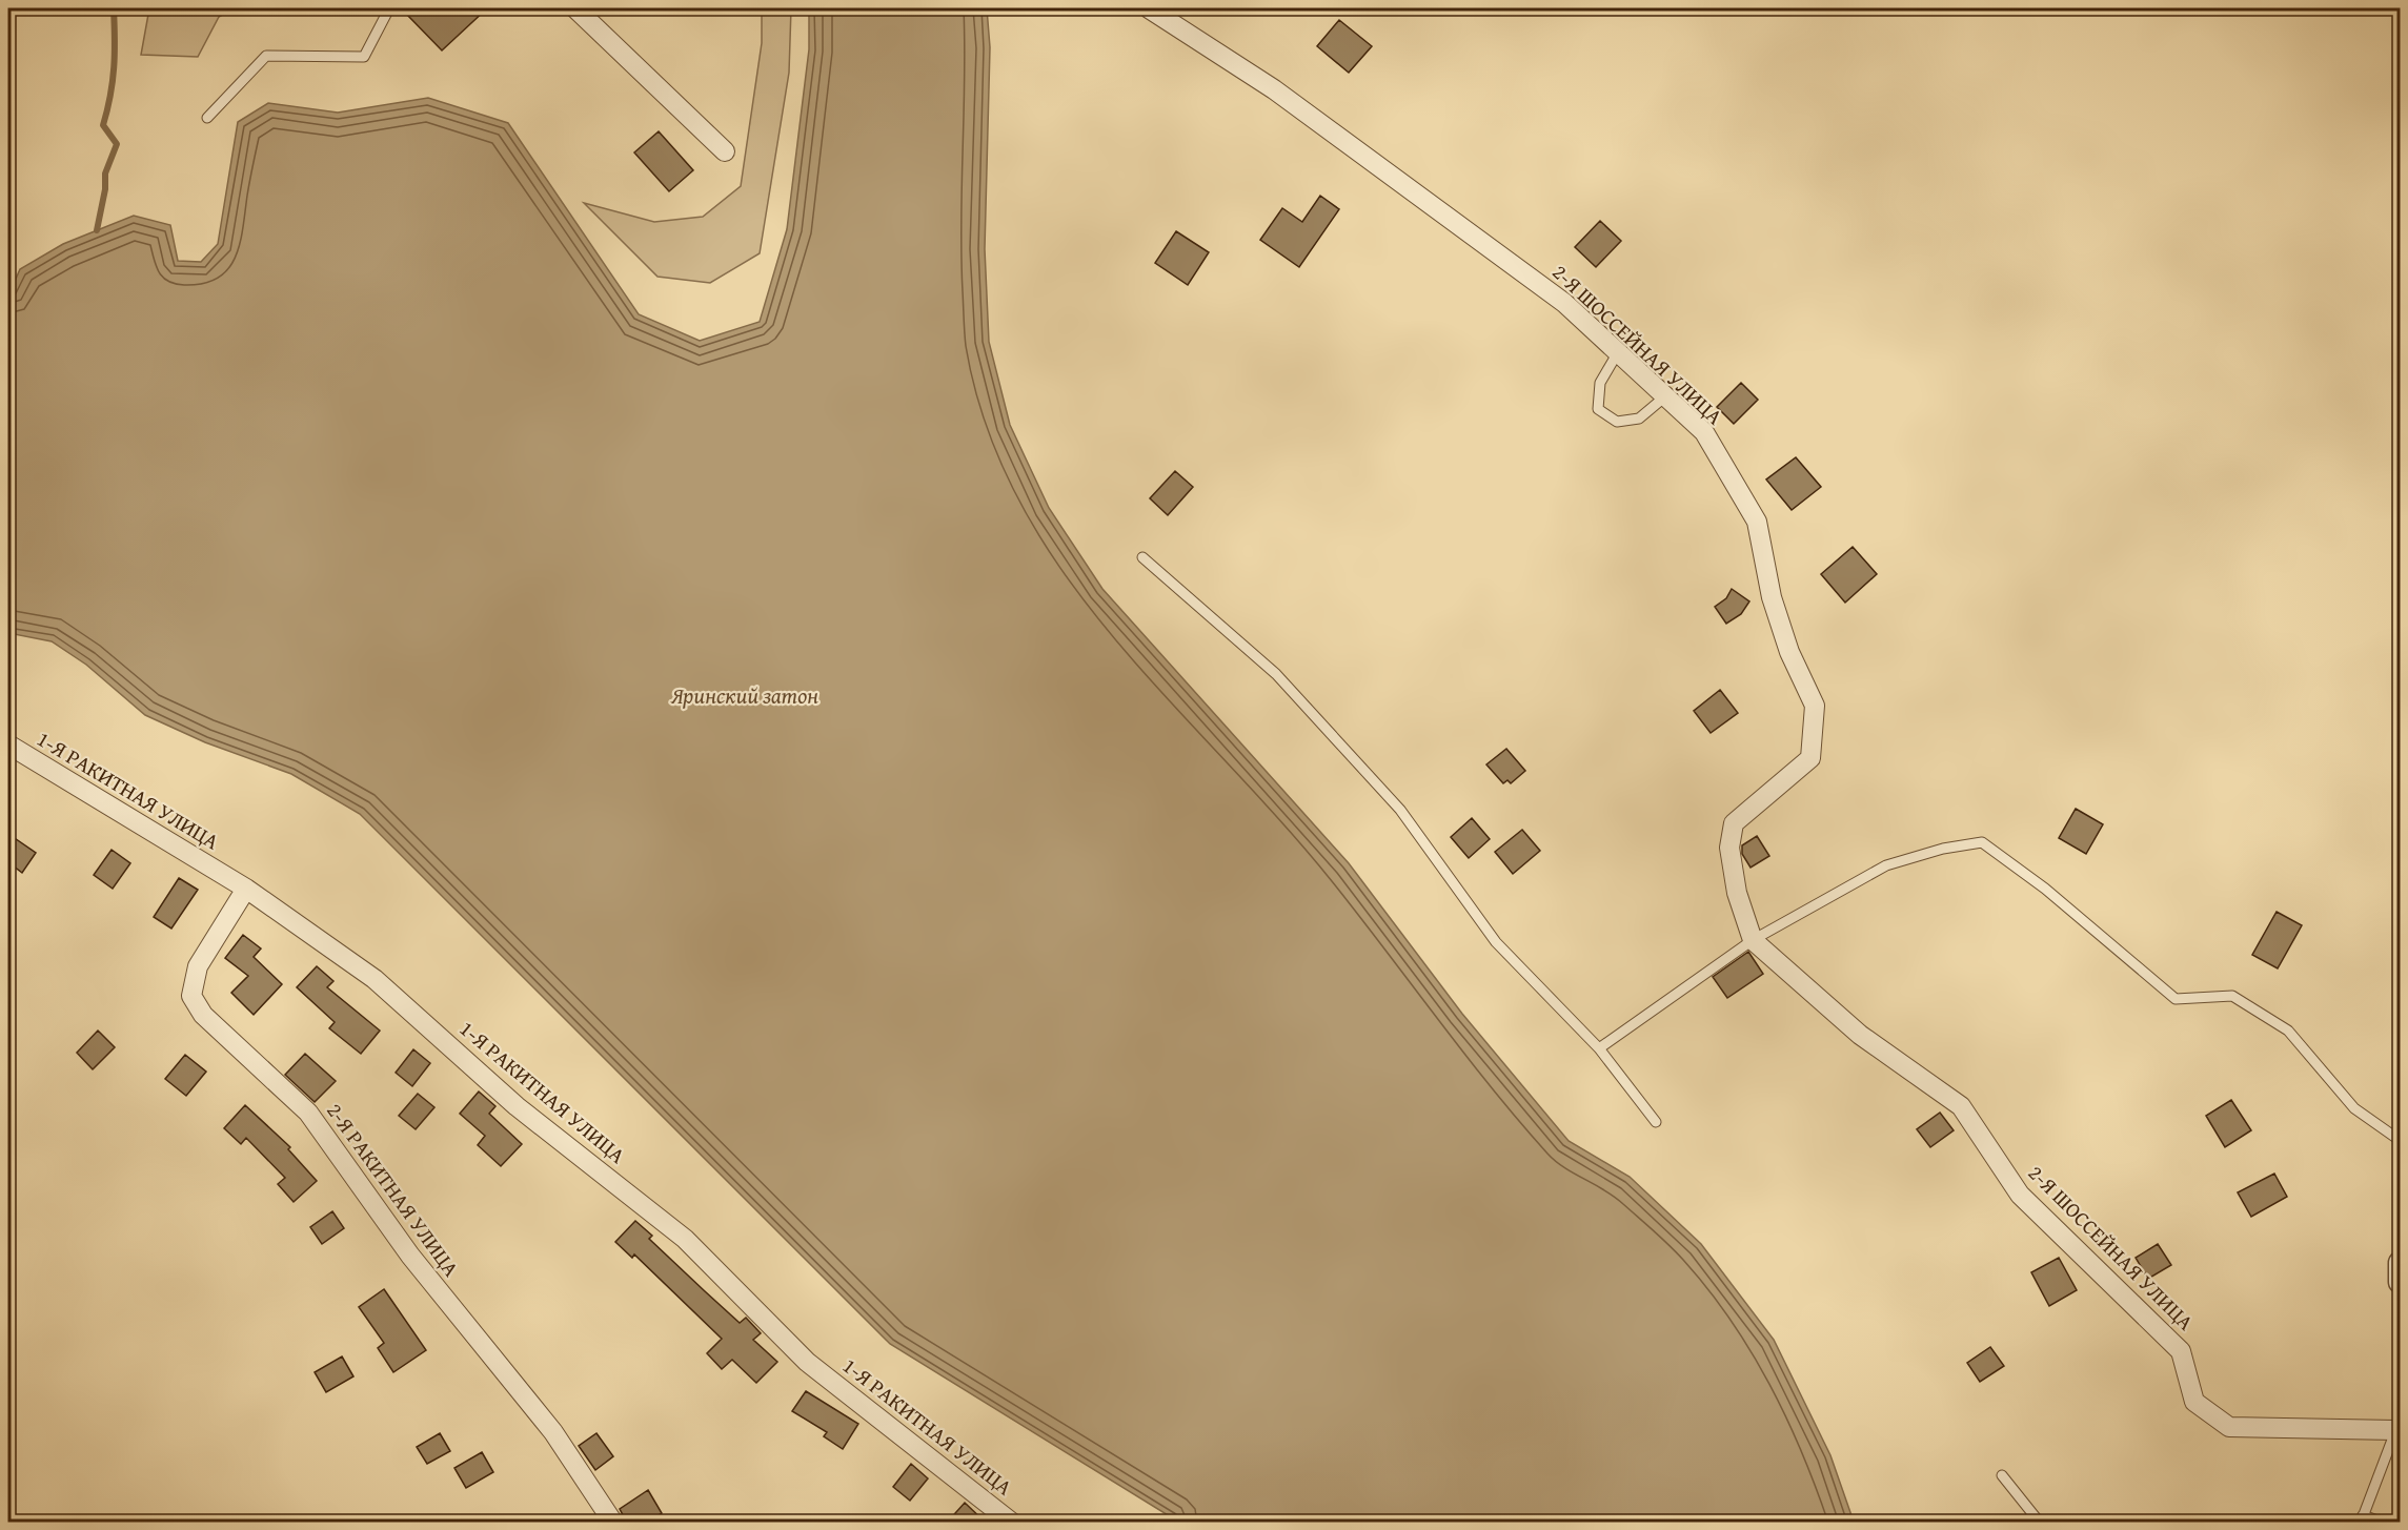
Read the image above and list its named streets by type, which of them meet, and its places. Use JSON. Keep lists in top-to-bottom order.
{
  "streets": {
    "street": ["2-Я ШОССЕЙНАЯ УЛИЦА", "1-Я РАКИТНАЯ УЛИЦА", "2-Я РАКИТНАЯ УЛИЦА"]
  },
  "crossings": [
    ["1-Я РАКИТНАЯ УЛИЦА", "2-Я РАКИТНАЯ УЛИЦА"]
  ],
  "water": ["Яринский затон"]
}
